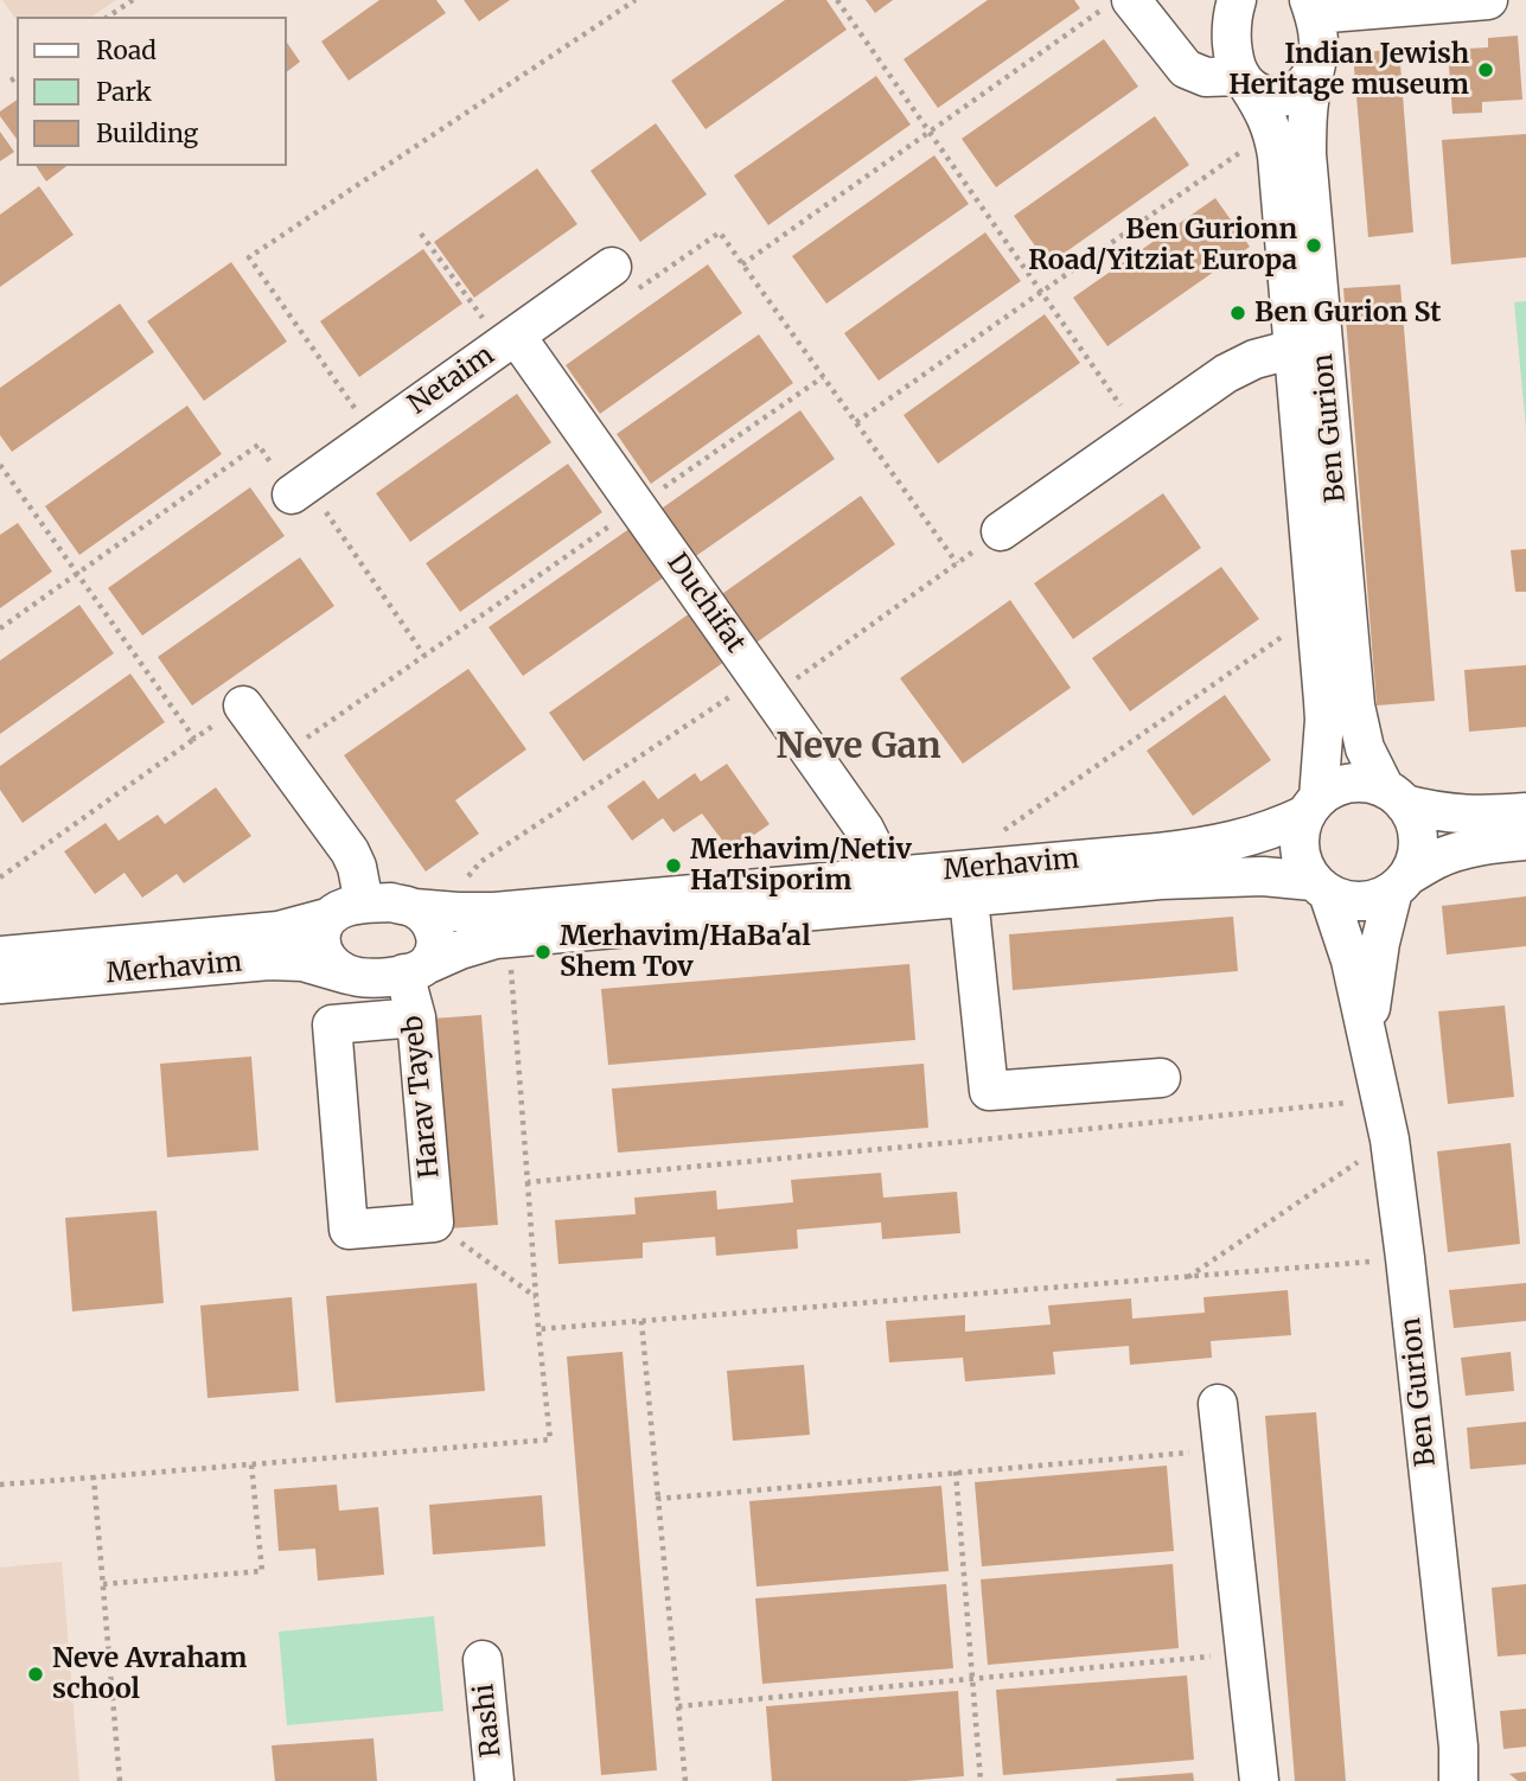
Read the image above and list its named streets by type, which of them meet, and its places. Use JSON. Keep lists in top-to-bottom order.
{
  "streets": {
    "street": [
      "Netaim",
      "Ben Gurion",
      "Duchifat",
      "Merhavim",
      "Harav Tayeb",
      "Rashi"
    ]
  },
  "crossings": [
    ["Netaim", "Duchifat"],
    ["Ben Gurion", "Merhavim"],
    ["Duchifat", "Merhavim"],
    ["Merhavim", "Harav Tayeb"]
  ],
  "districts": ["Neve Gan"],
  "places": [
    "Indian Jewish Heritage museum",
    "Ben Gurionn Road/Yitziat Europa",
    "Ben Gurion St",
    "Merhavim/Netiv HaTsiporim",
    "Merhavim/HaBa'al Shem Tov",
    "Neve Avraham school"
  ],
  "legend": ["Road", "Park", "Building"]
}
